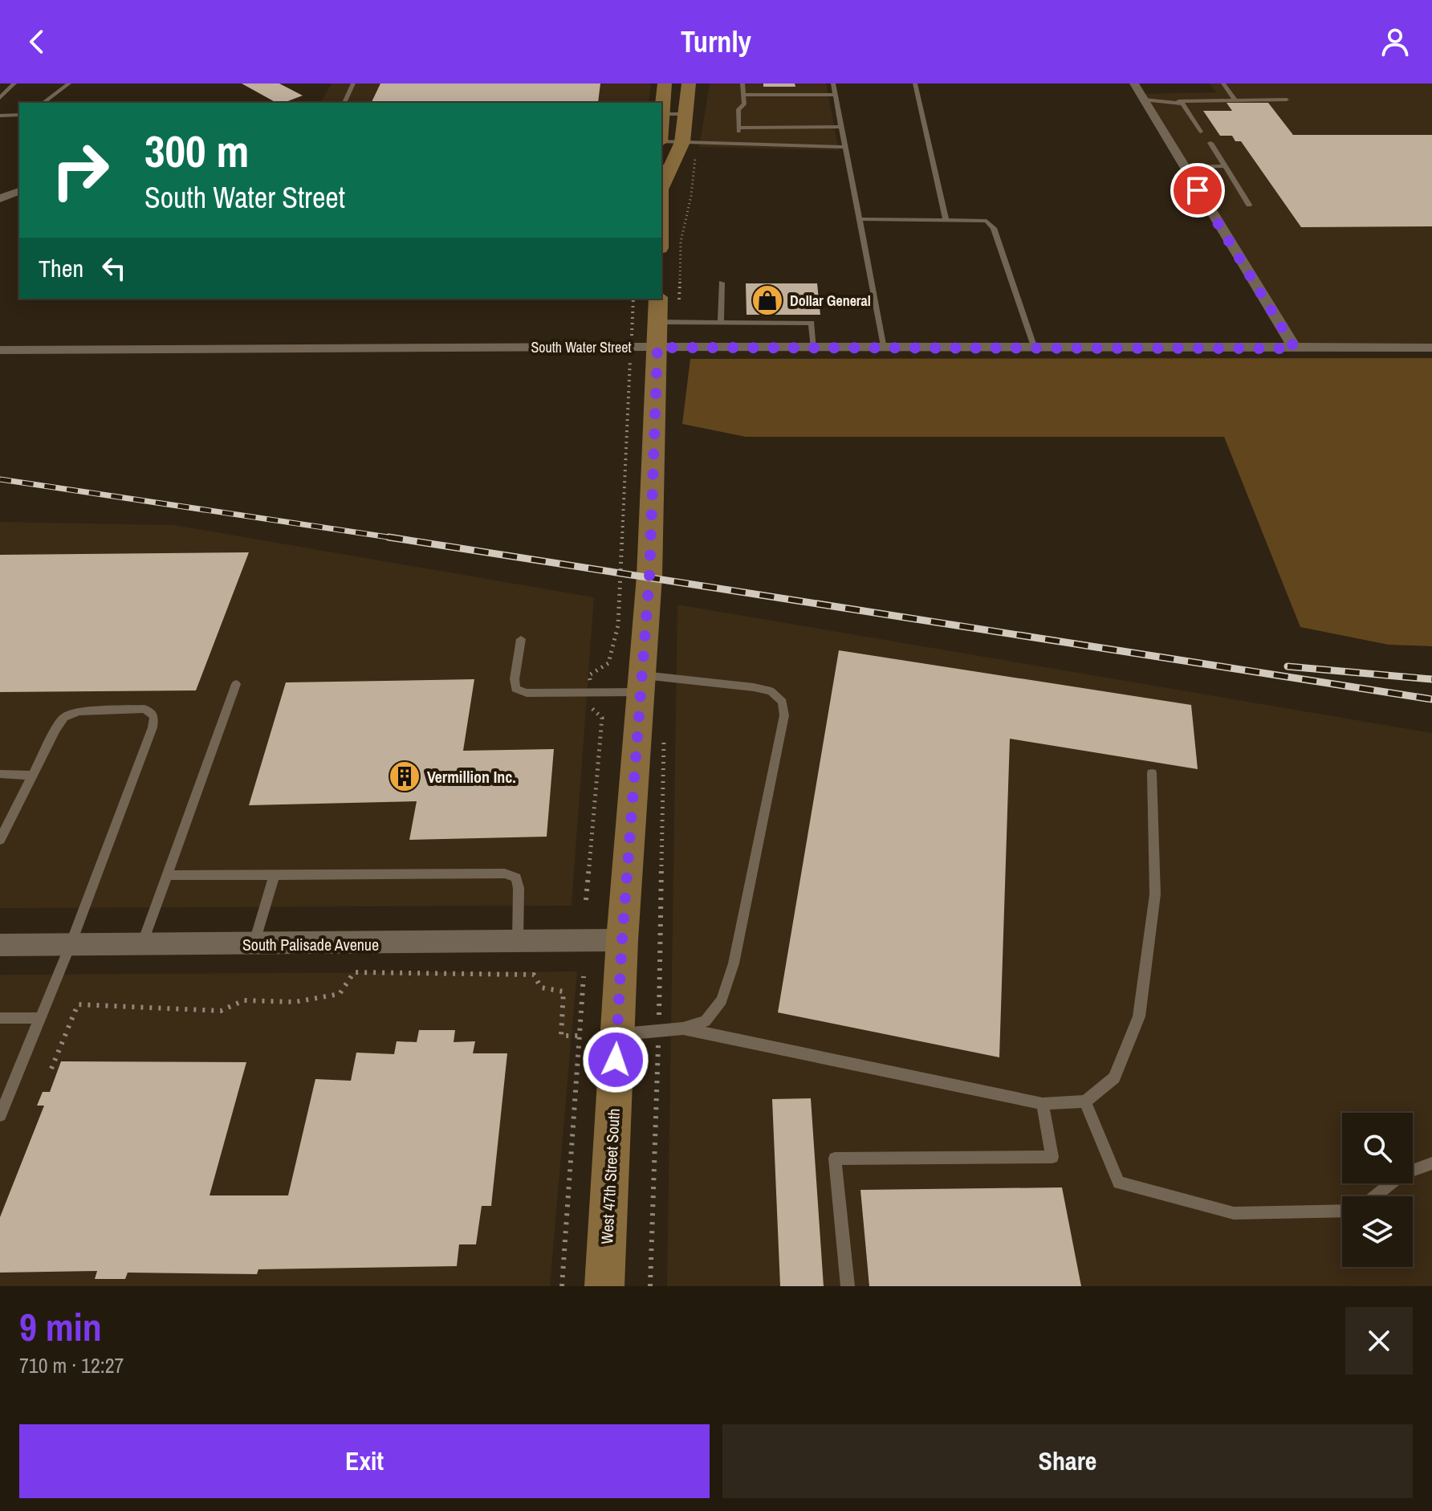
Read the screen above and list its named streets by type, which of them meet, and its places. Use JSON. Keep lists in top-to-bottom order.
{
  "streets": {
    "street": ["South Water Street", "South Palisade Avenue", "West 47th Street South"]
  },
  "crossings": [
    ["South Water Street", "West 47th Street South"],
    ["South Palisade Avenue", "West 47th Street South"]
  ],
  "places": {
    "shop": ["Dollar General"],
    "building": ["Vermillion Inc."]
  },
  "page": {
    "header": "Turnly",
    "turn": ["300 m", "South Water Street"],
    "then": "Then",
    "heading": ["9 min", "710 m · 12:27"],
    "buttons": ["Exit", "Share"]
  }
}
